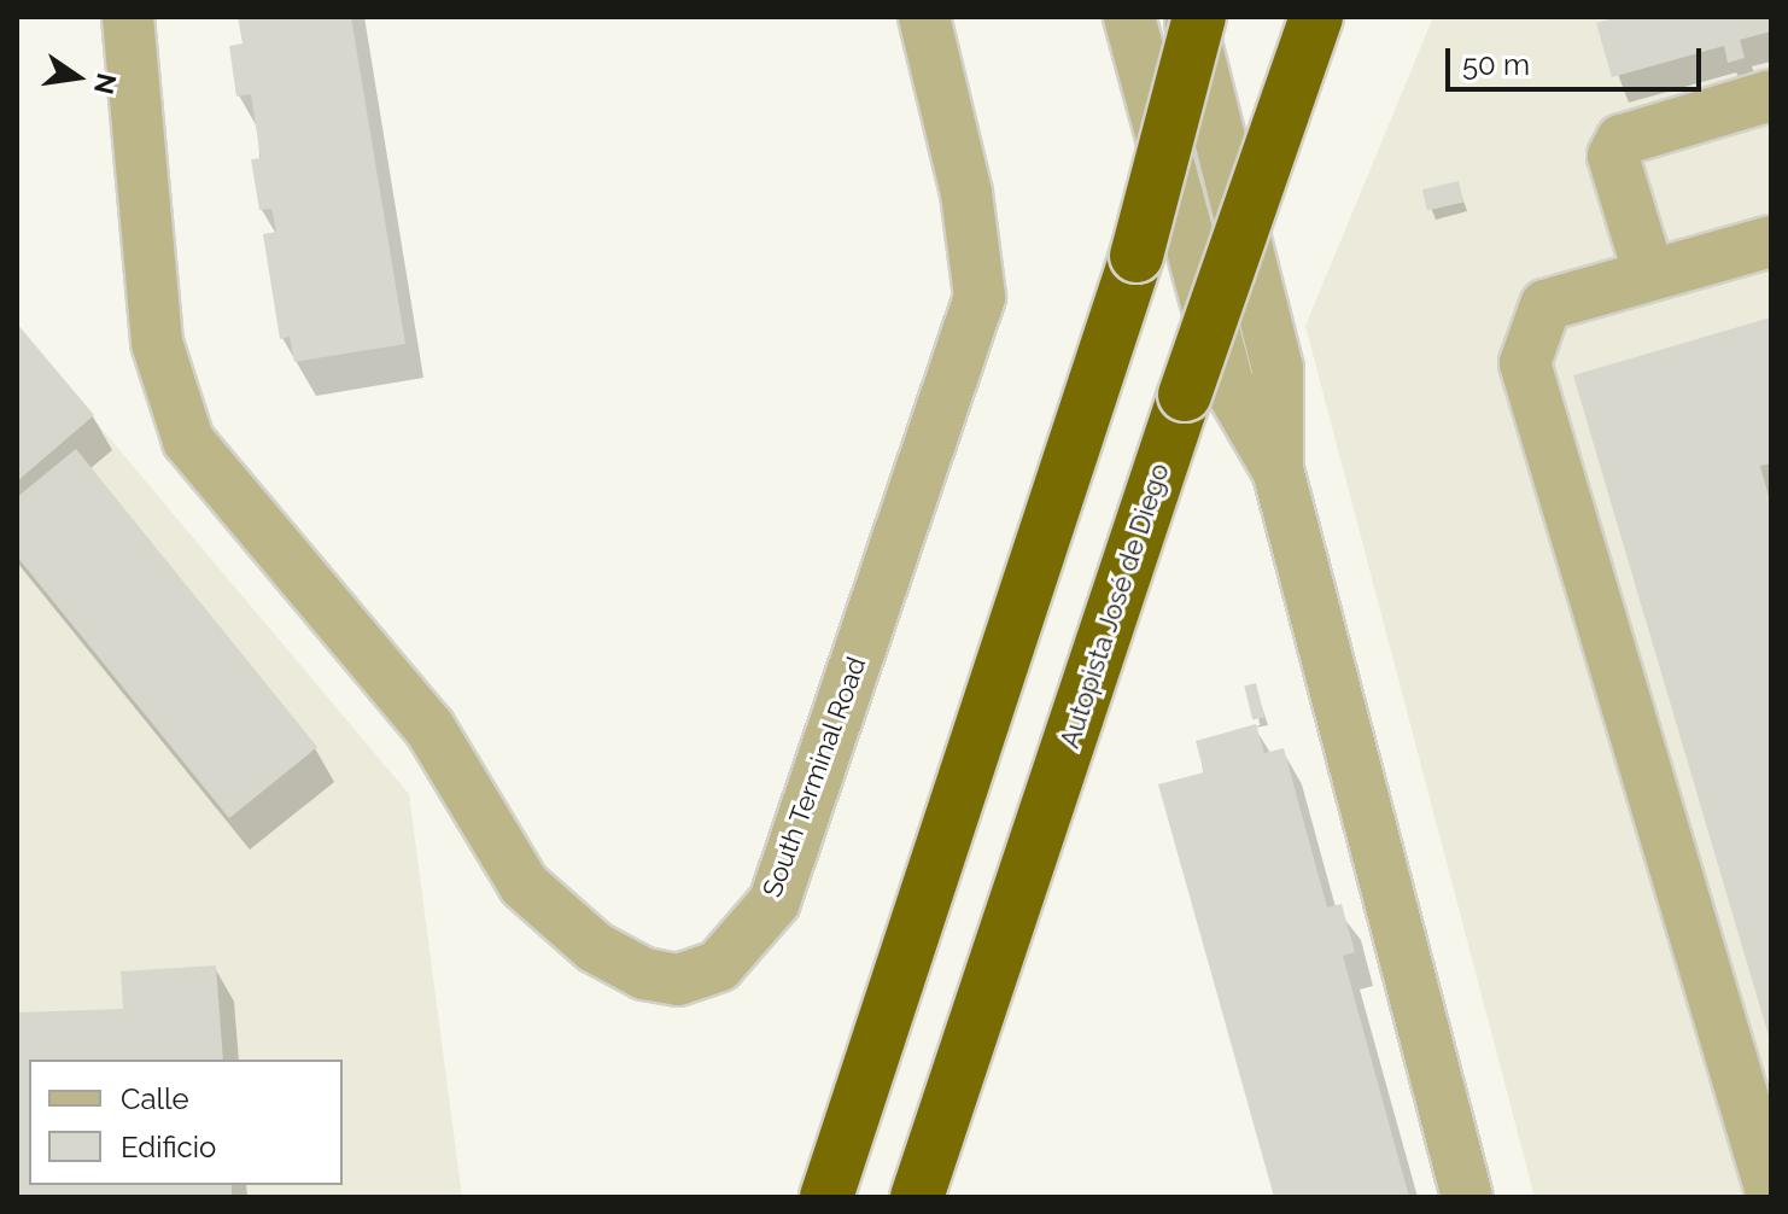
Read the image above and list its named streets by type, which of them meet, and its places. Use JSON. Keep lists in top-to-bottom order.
{
  "streets": {
    "highway": ["Autopista José de Diego"],
    "street": ["South Terminal Road"]
  },
  "legend": ["Calle", "Edificio"],
  "scale_bar": "50 m",
  "north": "right"
}
